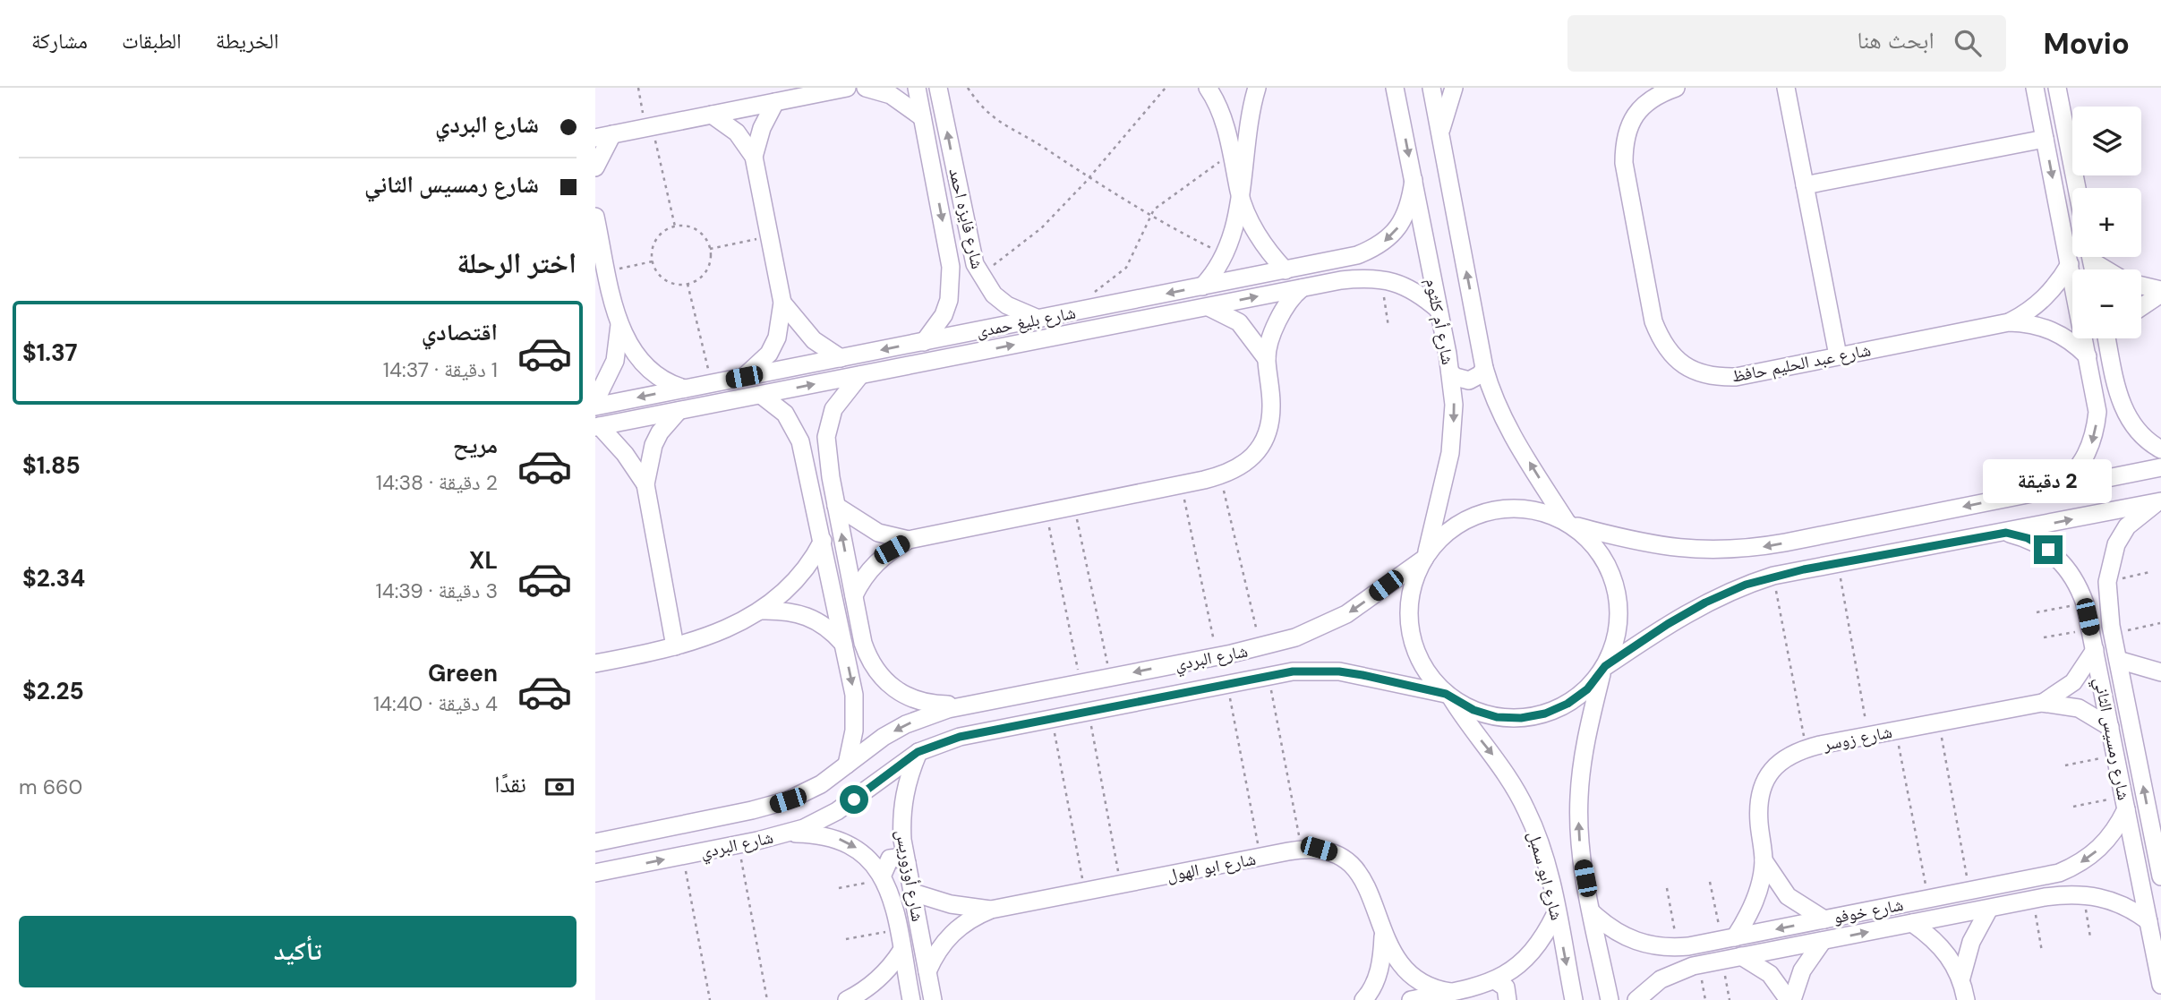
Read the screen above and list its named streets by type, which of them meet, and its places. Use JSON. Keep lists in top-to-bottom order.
{
  "streets": {
    "street": [
      "شارع فايزه احمد",
      "شارع بليغ حمدى",
      "شارع أم كلثوم",
      "شارع عبد الحليم حافظ",
      "شارع البردي",
      "شارع زوسر",
      "شارع رمسيس الثاني",
      "شارع ابو الهول",
      "شارع أوزوريس",
      "شارع ابو سمبل",
      "شارع خوفو"
    ]
  },
  "crossings": [
    ["شارع فايزه احمد", "شارع بليغ حمدى"],
    ["شارع بليغ حمدى", "شارع أم كلثوم"],
    ["شارع أم كلثوم", "شارع البردي"],
    ["شارع أم كلثوم", "شارع ابو سمبل"],
    ["شارع البردي", "شارع أوزوريس"],
    ["شارع البردي", "شارع ابو سمبل"],
    ["شارع زوسر", "شارع رمسيس الثاني"],
    ["شارع زوسر", "شارع خوفو"],
    ["شارع رمسيس الثاني", "شارع خوفو"],
    ["شارع ابو الهول", "شارع أوزوريس"],
    ["شارع ابو سمبل", "شارع خوفو"]
  ],
  "page": {
    "header": "Movio",
    "search": "ابحث هنا",
    "nav": ["الخريطة", "الطبقات", "مشاركة"],
    "banner": ["شارع البردي", "شارع رمسيس الثاني"],
    "map_buttons": ["+", "−"],
    "heading": "اختر الرحلة",
    "list": [
      {
        "name": "اقتصادي",
        "note": "1 دقيقة · 14:37",
        "value": "$1.37"
      },
      {
        "name": "مريح",
        "note": "2 دقيقة · 14:38",
        "value": "$1.85"
      },
      {
        "name": "XL",
        "note": "3 دقيقة · 14:39",
        "value": "$2.34"
      },
      {
        "name": "Green",
        "note": "4 دقيقة · 14:40",
        "value": "$2.25"
      }
    ],
    "bubble": "2 دقيقة",
    "pay": ["نقدًا", "660 m"],
    "buttons": "تأكيد"
  }
}
